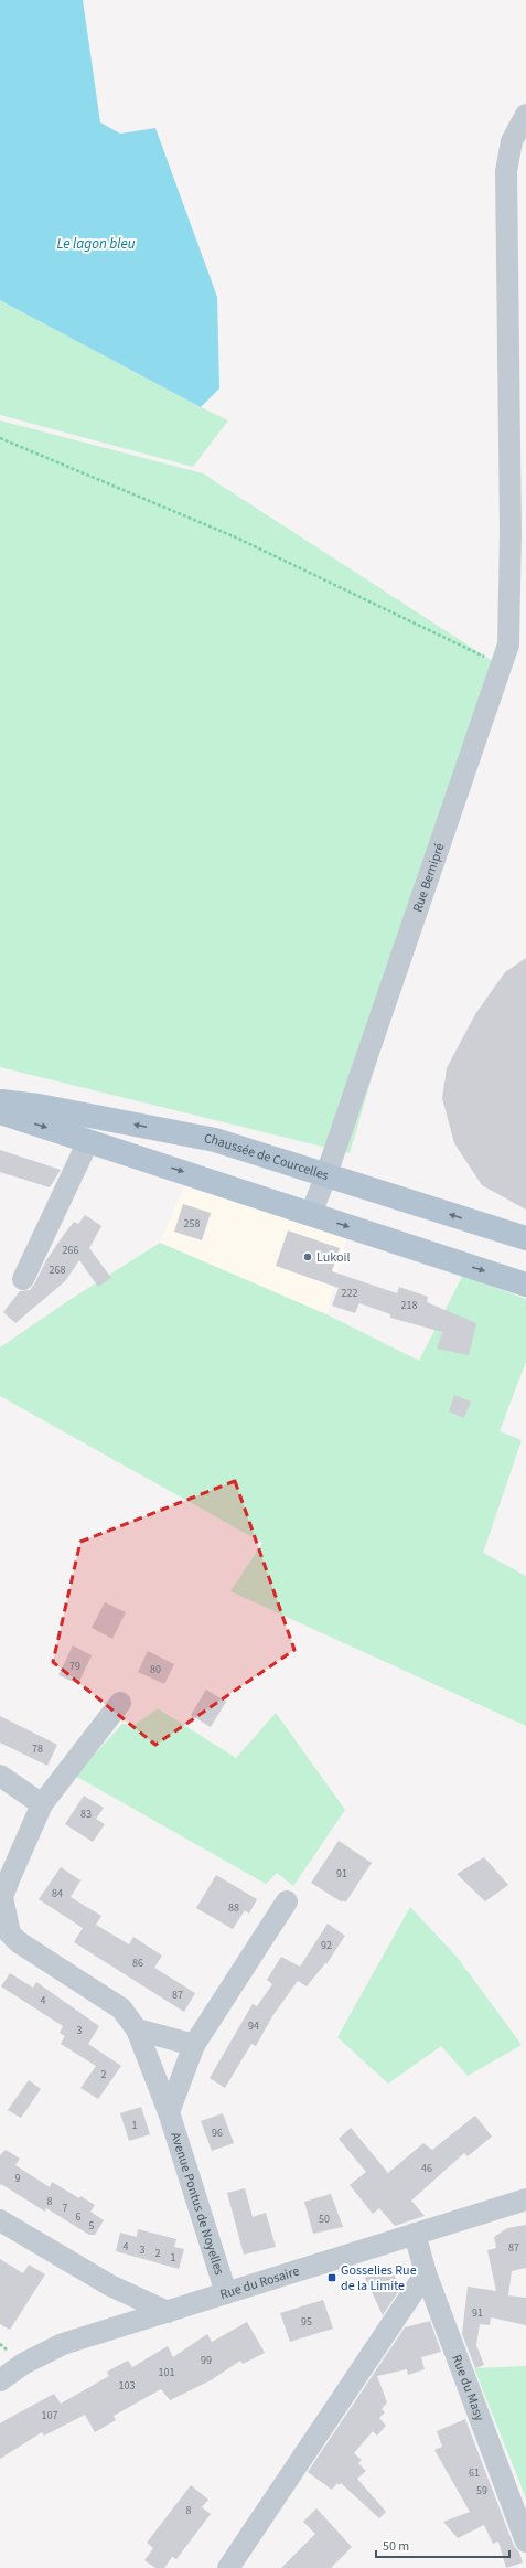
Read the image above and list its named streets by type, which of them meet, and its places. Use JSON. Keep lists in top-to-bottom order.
{
  "streets": {
    "main road": ["Chaussée de Courcelles"],
    "street": [
      "Rue Bernipré",
      "Avenue Pontus de Noyelles",
      "Rue du Rosaire",
      "Rue du Masy"
    ]
  },
  "crossings": [
    ["Rue Bernipré", "Chaussée de Courcelles"],
    ["Avenue Pontus de Noyelles", "Rue du Rosaire"],
    ["Rue du Rosaire", "Rue du Masy"]
  ],
  "water": ["Le lagon bleu"],
  "places": {
    "other": ["Lukoil"],
    "transit": ["Gosselies Rue de la Limite"]
  },
  "house_numbers": [
    "258",
    "266",
    "268",
    "222",
    "218",
    "79",
    "80",
    "78",
    "83",
    "91",
    "84",
    "88",
    "92",
    "86",
    "87",
    "4",
    "94",
    "3",
    "2",
    "1",
    "96",
    "46",
    "9",
    "8",
    "7",
    "6",
    "50",
    "5",
    "4",
    "87",
    "3",
    "2",
    "1",
    "91",
    "95",
    "99",
    "101",
    "103",
    "107",
    "61",
    "59",
    "8"
  ],
  "scale_bar": "50 m"
}
